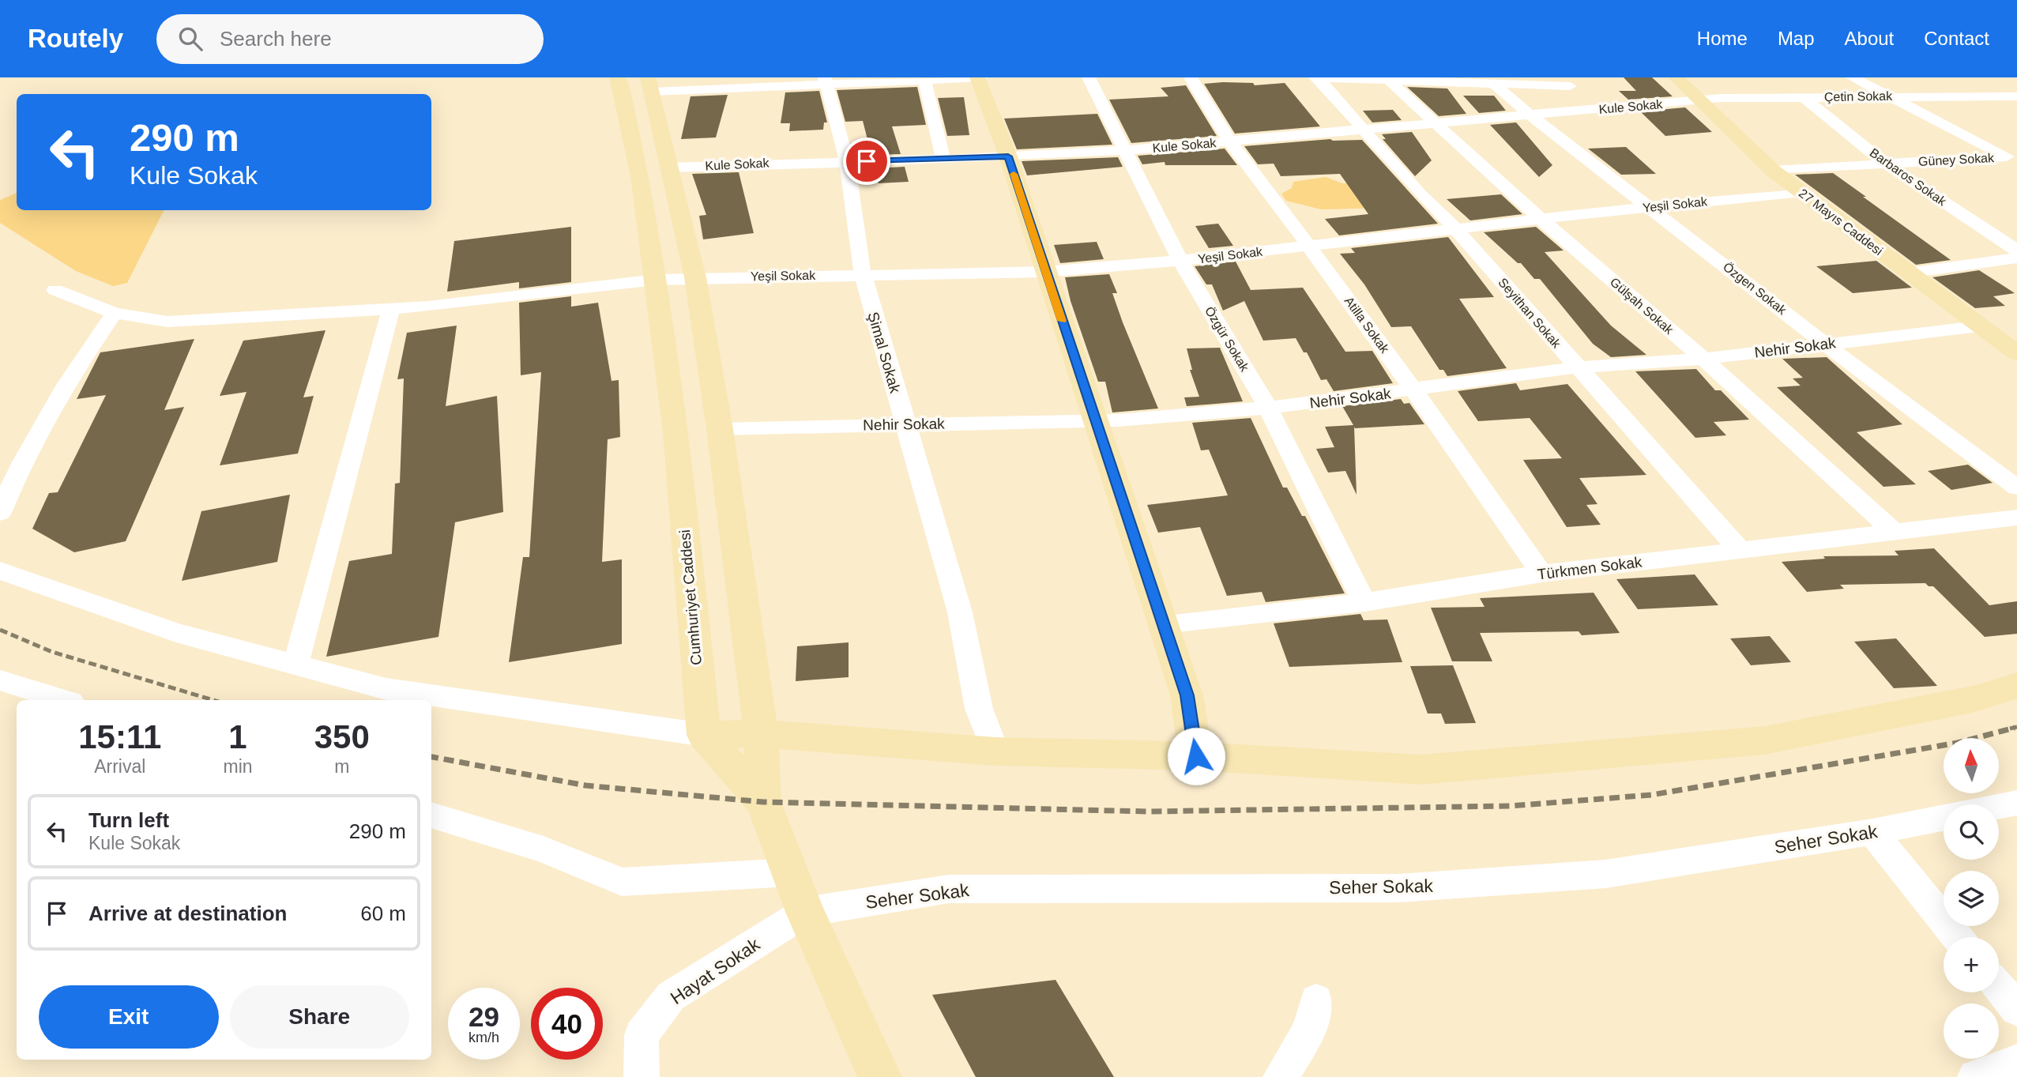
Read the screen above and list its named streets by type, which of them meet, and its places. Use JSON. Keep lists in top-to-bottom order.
{
  "streets": {
    "street": [
      "Çetin Sokak",
      "Kule Sokak",
      "Güney Sokak",
      "Barbaros Sokak",
      "Yeşil Sokak",
      "27 Mayıs Caddesi",
      "Özgen Sokak",
      "Gülşah Sokak",
      "Seyithan Sokak",
      "Atilla Sokak",
      "Özgür Sokak",
      "Nehir Sokak",
      "Şimal Sokak",
      "Türkmen Sokak",
      "Cumhuriyet Caddesi",
      "Seher Sokak",
      "Hayat Sokak"
    ]
  },
  "crossings": [
    ["Çetin Sokak", "Kule Sokak"],
    ["Çetin Sokak", "Barbaros Sokak"],
    ["Çetin Sokak", "27 Mayıs Caddesi"],
    ["Kule Sokak", "27 Mayıs Caddesi"],
    ["Kule Sokak", "Özgen Sokak"],
    ["Kule Sokak", "Gülşah Sokak"],
    ["Kule Sokak", "Seyithan Sokak"],
    ["Kule Sokak", "Atilla Sokak"],
    ["Kule Sokak", "Özgür Sokak"],
    ["Kule Sokak", "Şimal Sokak"],
    ["Güney Sokak", "Barbaros Sokak"],
    ["Güney Sokak", "27 Mayıs Caddesi"],
    ["Yeşil Sokak", "27 Mayıs Caddesi"],
    ["Yeşil Sokak", "Özgen Sokak"],
    ["Yeşil Sokak", "Gülşah Sokak"],
    ["Yeşil Sokak", "Seyithan Sokak"],
    ["Yeşil Sokak", "Atilla Sokak"],
    ["Yeşil Sokak", "Özgür Sokak"],
    ["Yeşil Sokak", "Şimal Sokak"],
    ["Yeşil Sokak", "Cumhuriyet Caddesi"],
    ["27 Mayıs Caddesi", "Nehir Sokak"],
    ["Özgen Sokak", "Nehir Sokak"],
    ["Gülşah Sokak", "Nehir Sokak"],
    ["Gülşah Sokak", "Türkmen Sokak"],
    ["Seyithan Sokak", "Nehir Sokak"],
    ["Seyithan Sokak", "Türkmen Sokak"],
    ["Atilla Sokak", "Nehir Sokak"],
    ["Atilla Sokak", "Türkmen Sokak"],
    ["Özgür Sokak", "Nehir Sokak"],
    ["Özgür Sokak", "Türkmen Sokak"],
    ["Nehir Sokak", "Şimal Sokak"],
    ["Seher Sokak", "Hayat Sokak"]
  ],
  "north": "top",
  "page": {
    "header": "Routely",
    "search": "Search here",
    "nav": [
      "Home",
      "Map",
      "About",
      "Contact"
    ],
    "turn": ["290 m", "Kule Sokak"],
    "eta": [
      "15:11",
      "Arrival",
      "1",
      "min",
      "350",
      "m"
    ],
    "map_buttons": ["+", "−"],
    "list": [
      {
        "name": "Turn left",
        "note": "Kule Sokak",
        "value": "290 m"
      },
      {
        "name": "Arrive at destination",
        "value": "60 m"
      }
    ],
    "buttons": ["Exit", "Share"],
    "speed": "29 km/h",
    "limit": "40"
  }
}
